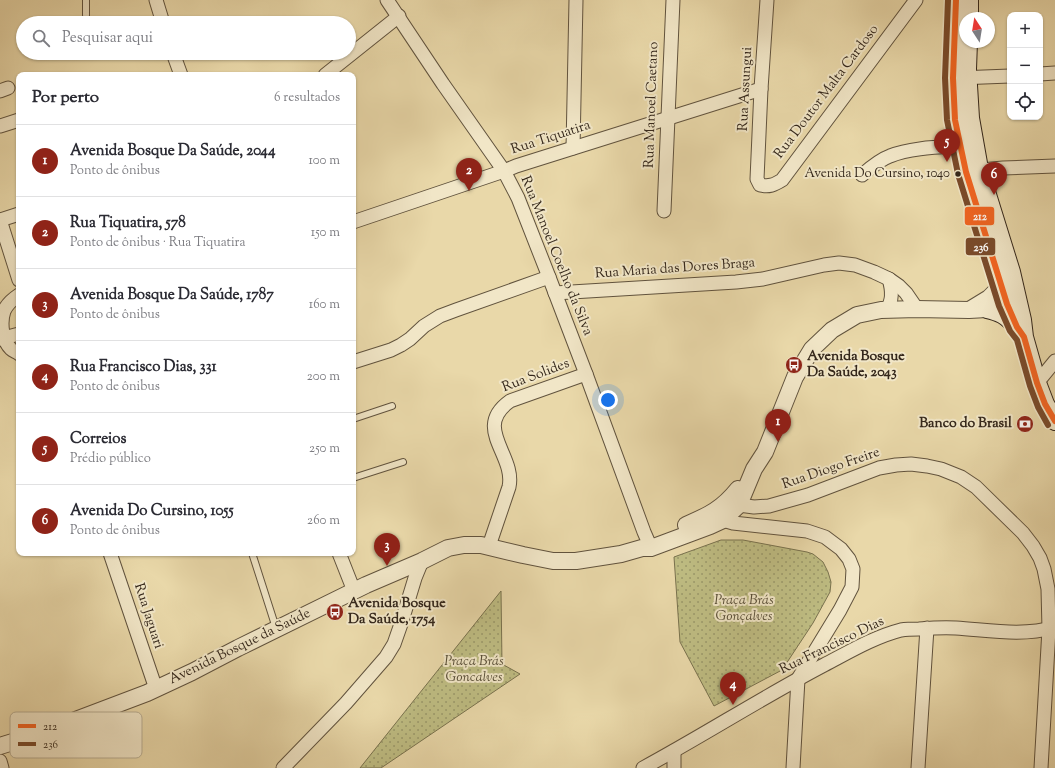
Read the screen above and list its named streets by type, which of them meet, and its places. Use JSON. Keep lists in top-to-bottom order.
{
  "streets": {
    "street": [
      "Rua Assungui",
      "Rua Doutor Malta Cardoso",
      "Rua Manoel Caetano",
      "Rua Tiquatira",
      "Rua Manoel Coelho da Silva",
      "Rua Maria das Dores Braga",
      "Rua Solides",
      "Rua Diogo Freire",
      "Rua Jaguari",
      "Rua Francisco Dias",
      "Avenida Bosque da Saúde"
    ]
  },
  "crossings": [
    ["Rua Assungui", "Rua Doutor Malta Cardoso"],
    ["Rua Assungui", "Rua Tiquatira"],
    ["Rua Manoel Caetano", "Rua Tiquatira"],
    ["Rua Tiquatira", "Rua Manoel Coelho da Silva"],
    ["Rua Manoel Coelho da Silva", "Rua Maria das Dores Braga"],
    ["Rua Manoel Coelho da Silva", "Rua Solides"],
    ["Rua Manoel Coelho da Silva", "Avenida Bosque da Saúde"],
    ["Rua Maria das Dores Braga", "Avenida Bosque da Saúde"],
    ["Rua Solides", "Avenida Bosque da Saúde"],
    ["Rua Diogo Freire", "Rua Francisco Dias"],
    ["Rua Diogo Freire", "Avenida Bosque da Saúde"],
    ["Rua Jaguari", "Avenida Bosque da Saúde"]
  ],
  "parks": ["Praça Brás Gonçalves", "Praça Brás Goncalves"],
  "places": {
    "other": ["Avenida Do Cursino, 1040"],
    "bus stop": ["Avenida Bosque Da Saúde, 2043", "Avenida Bosque Da Saúde, 1754"],
    "bank": ["Banco do Brasil"]
  },
  "lines": ["transit line 212", "transit line 236"],
  "legend": ["212", "236"],
  "north": "top",
  "page": {
    "map_buttons": ["+", "−"],
    "search": "Pesquisar aqui",
    "heading": ["Por perto", "6 resultados"],
    "list": [
      {
        "mark": "1",
        "name": "Avenida Bosque Da Saúde, 2044",
        "note": "Ponto de ônibus",
        "value": "100 m"
      },
      {
        "mark": "2",
        "name": "Rua Tiquatira, 578",
        "note": "Ponto de ônibus · Rua Tiquatira",
        "value": "150 m"
      },
      {
        "mark": "3",
        "name": "Avenida Bosque Da Saúde, 1787",
        "note": "Ponto de ônibus",
        "value": "160 m"
      },
      {
        "mark": "4",
        "name": "Rua Francisco Dias, 331",
        "note": "Ponto de ônibus",
        "value": "200 m"
      },
      {
        "mark": "5",
        "name": "Correios",
        "note": "Prédio público",
        "value": "250 m"
      },
      {
        "mark": "6",
        "name": "Avenida Do Cursino, 1055",
        "note": "Ponto de ônibus",
        "value": "260 m"
      }
    ],
    "pins": [
      "5",
      "2",
      "6",
      "1",
      "3",
      "4"
    ]
  }
}
